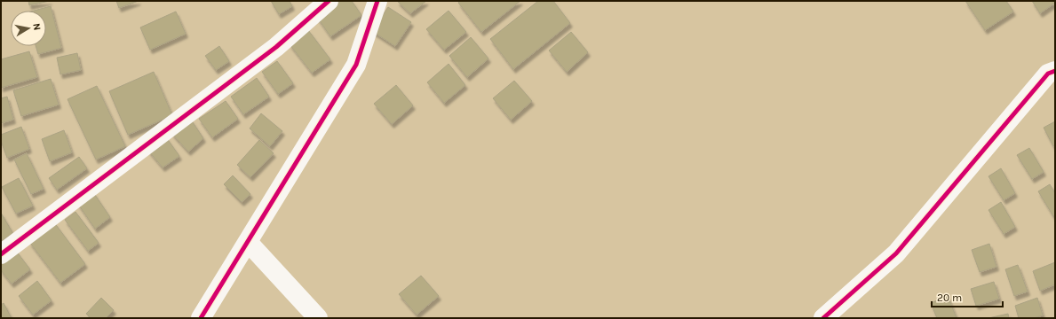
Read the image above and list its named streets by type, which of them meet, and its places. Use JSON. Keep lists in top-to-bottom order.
{
  "scale_bar": "20 m",
  "north": "right"
}
